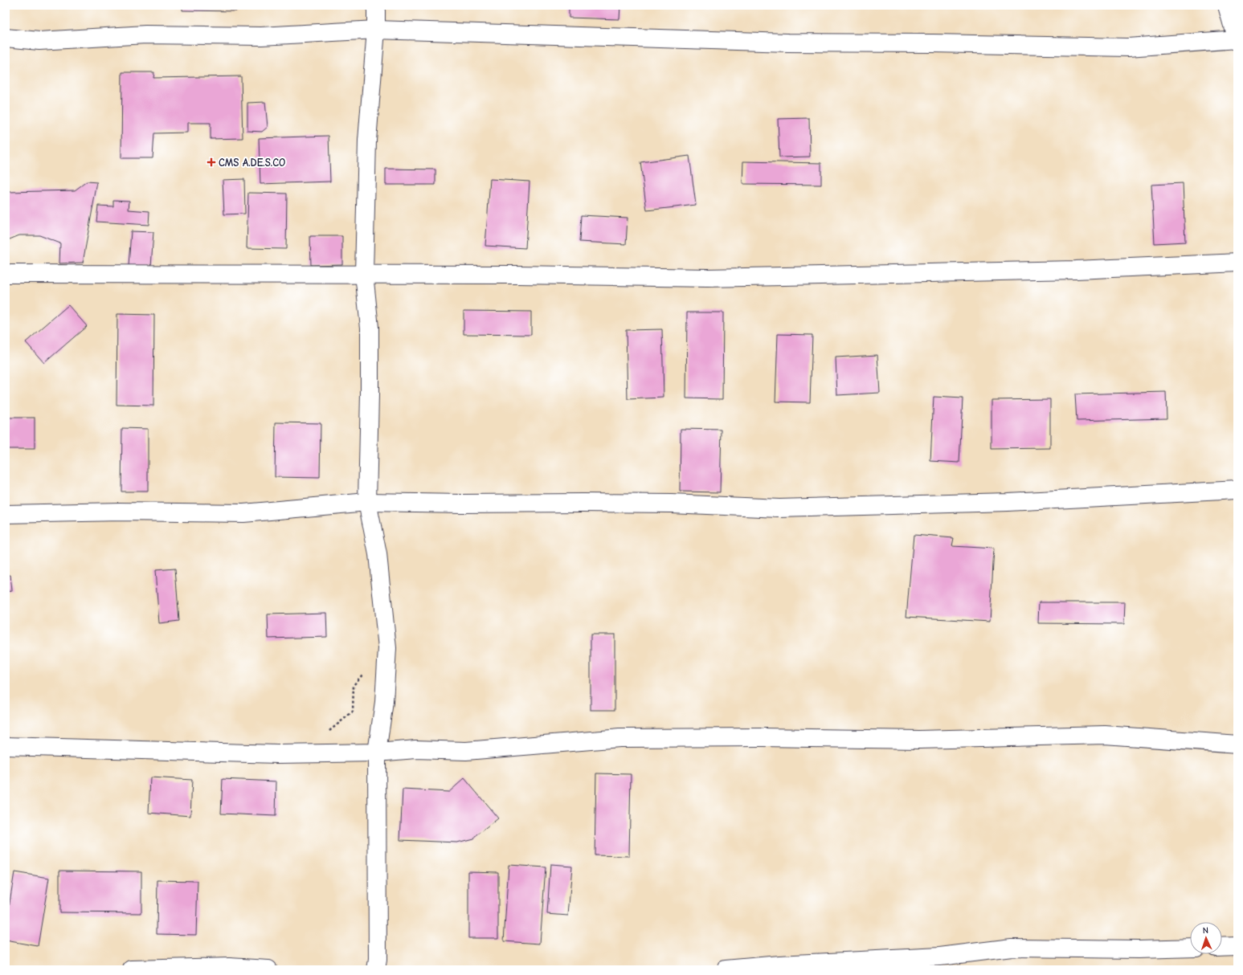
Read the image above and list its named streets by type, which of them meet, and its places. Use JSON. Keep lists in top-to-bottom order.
{
  "places": {
    "health": ["CMS A.DE.S.CO"]
  },
  "north": "top"
}
